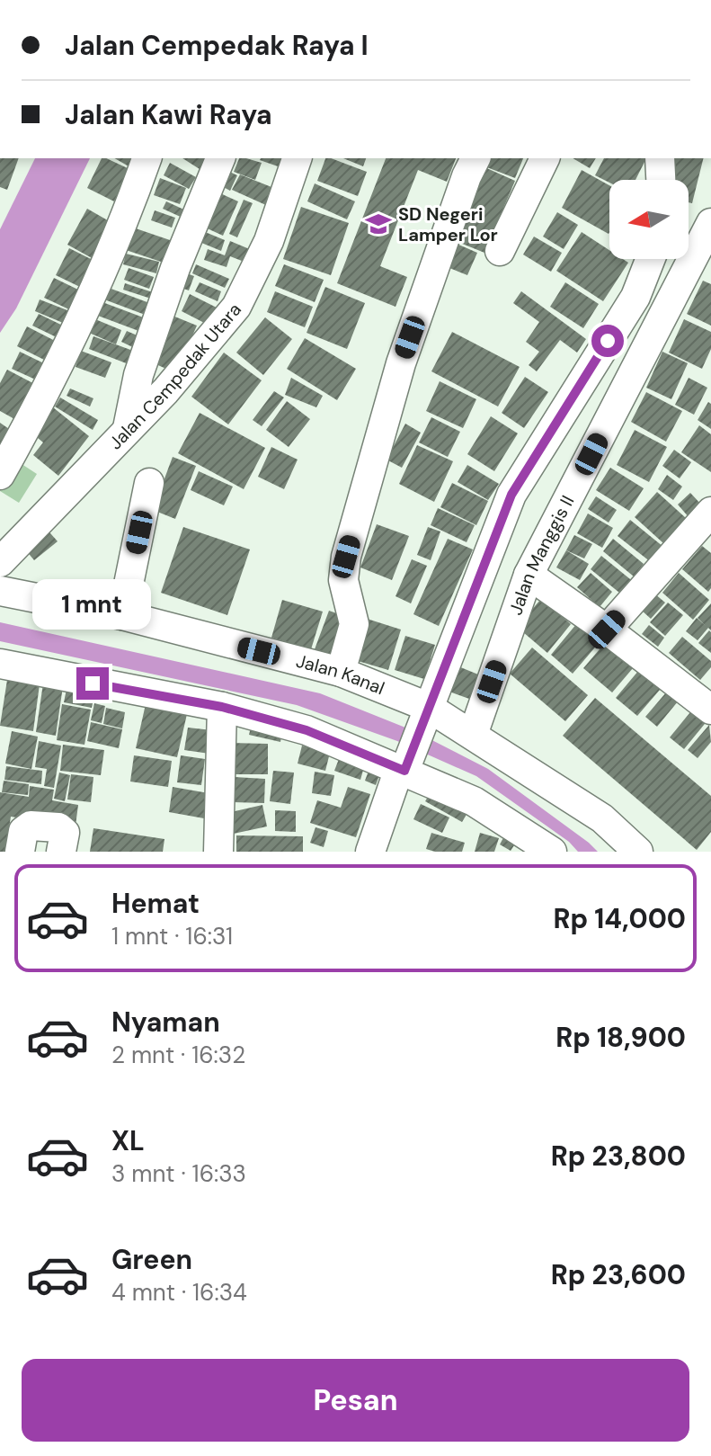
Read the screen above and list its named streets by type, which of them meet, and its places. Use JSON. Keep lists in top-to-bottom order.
{
  "streets": {
    "street": ["Jalan Cempedak Utara", "Jalan Manggis II", "Jalan Kanal"]
  },
  "crossings": [
    ["Jalan Manggis II", "Jalan Kanal"]
  ],
  "places": {
    "school or university": ["SD Negeri Lamper Lor"]
  },
  "north": "left",
  "page": {
    "banner": ["Jalan Cempedak Raya I", "Jalan Kawi Raya"],
    "bubble": "1 mnt",
    "list": [
      {
        "name": "Hemat",
        "note": "1 mnt · 16:31",
        "value": "Rp 14,000"
      },
      {
        "name": "Nyaman",
        "note": "2 mnt · 16:32",
        "value": "Rp 18,900"
      },
      {
        "name": "XL",
        "note": "3 mnt · 16:33",
        "value": "Rp 23,800"
      },
      {
        "name": "Green",
        "note": "4 mnt · 16:34",
        "value": "Rp 23,600"
      }
    ],
    "buttons": "Pesan"
  }
}
